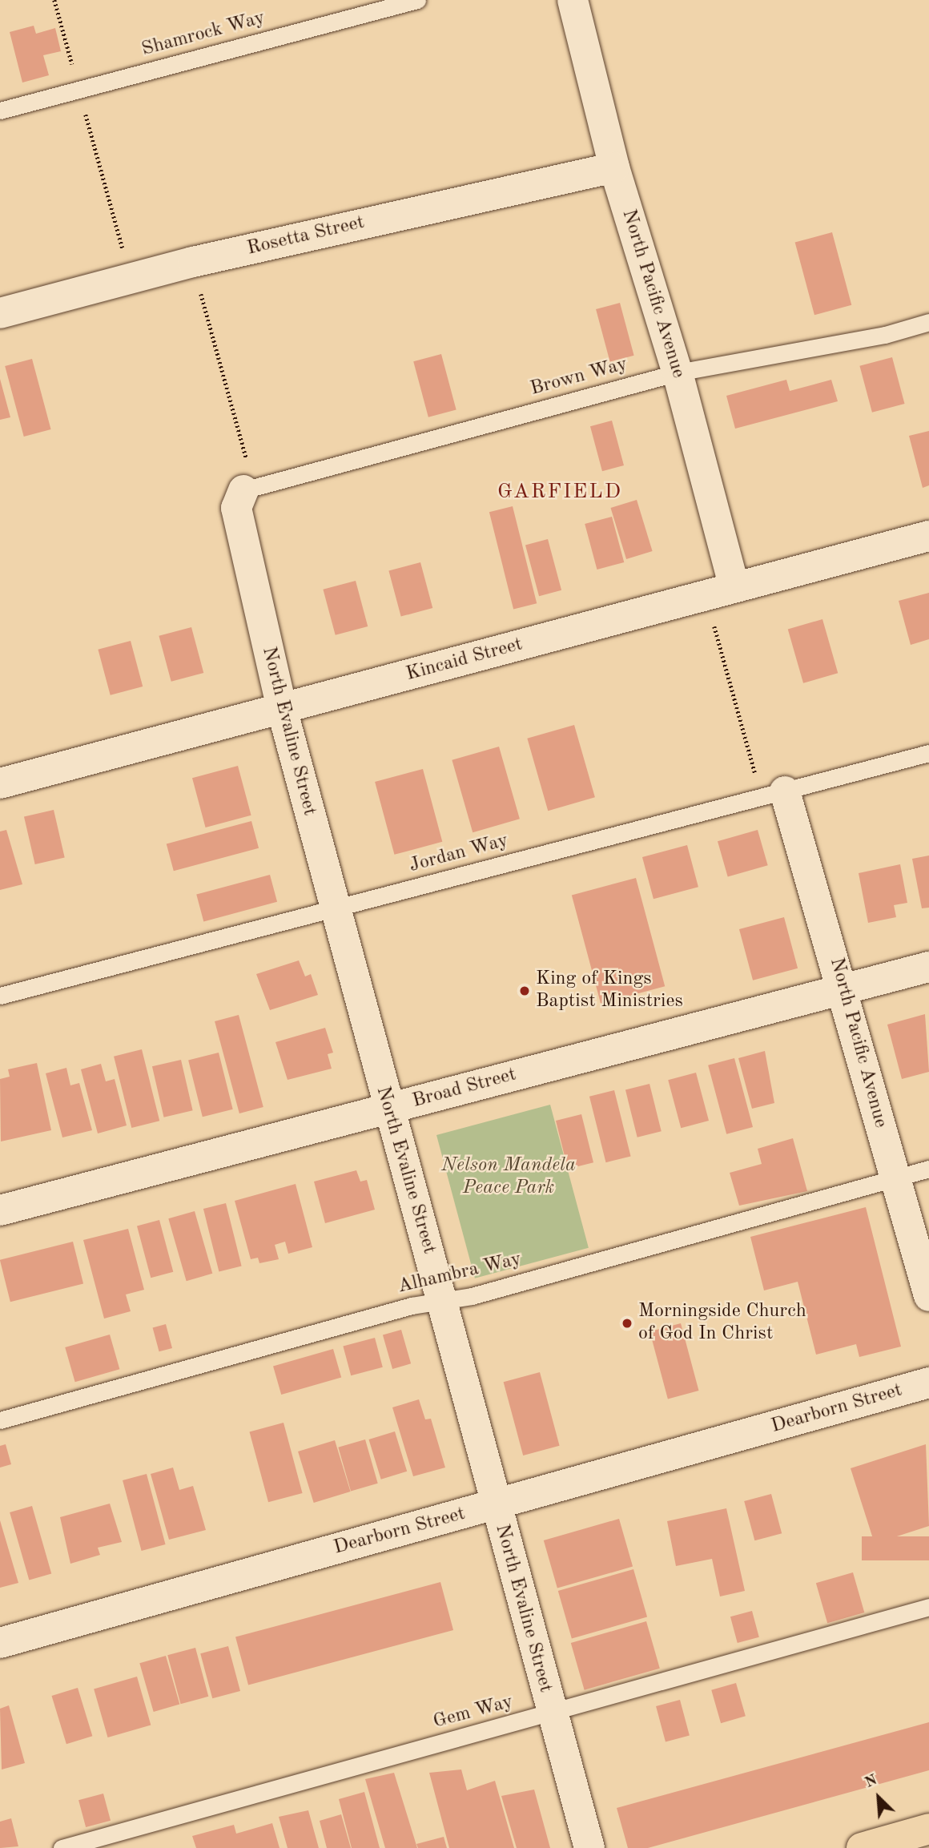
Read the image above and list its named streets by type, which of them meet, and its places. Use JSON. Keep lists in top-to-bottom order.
{
  "streets": {
    "street": [
      "Rosetta Street",
      "North Pacific Avenue",
      "Kincaid Street",
      "North Evaline Street",
      "Broad Street",
      "Dearborn Street"
    ],
    "lane": [
      "Shamrock Way",
      "Brown Way",
      "Jordan Way",
      "Alhambra Way",
      "Gem Way"
    ]
  },
  "crossings": [
    ["Rosetta Street", "North Pacific Avenue"],
    ["North Pacific Avenue", "Brown Way"],
    ["North Pacific Avenue", "Kincaid Street"],
    ["North Pacific Avenue", "Jordan Way"],
    ["North Pacific Avenue", "Broad Street"],
    ["North Pacific Avenue", "Alhambra Way"],
    ["Brown Way", "North Evaline Street"],
    ["Kincaid Street", "North Evaline Street"],
    ["North Evaline Street", "Jordan Way"],
    ["North Evaline Street", "Broad Street"],
    ["North Evaline Street", "Alhambra Way"],
    ["North Evaline Street", "Dearborn Street"],
    ["North Evaline Street", "Gem Way"]
  ],
  "districts": ["GARFIELD"],
  "parks": ["Nelson Mandela Peace Park"],
  "places": ["King of Kings Baptist Ministries", "Morningside Church of God In Christ"],
  "north": "top left"
}
